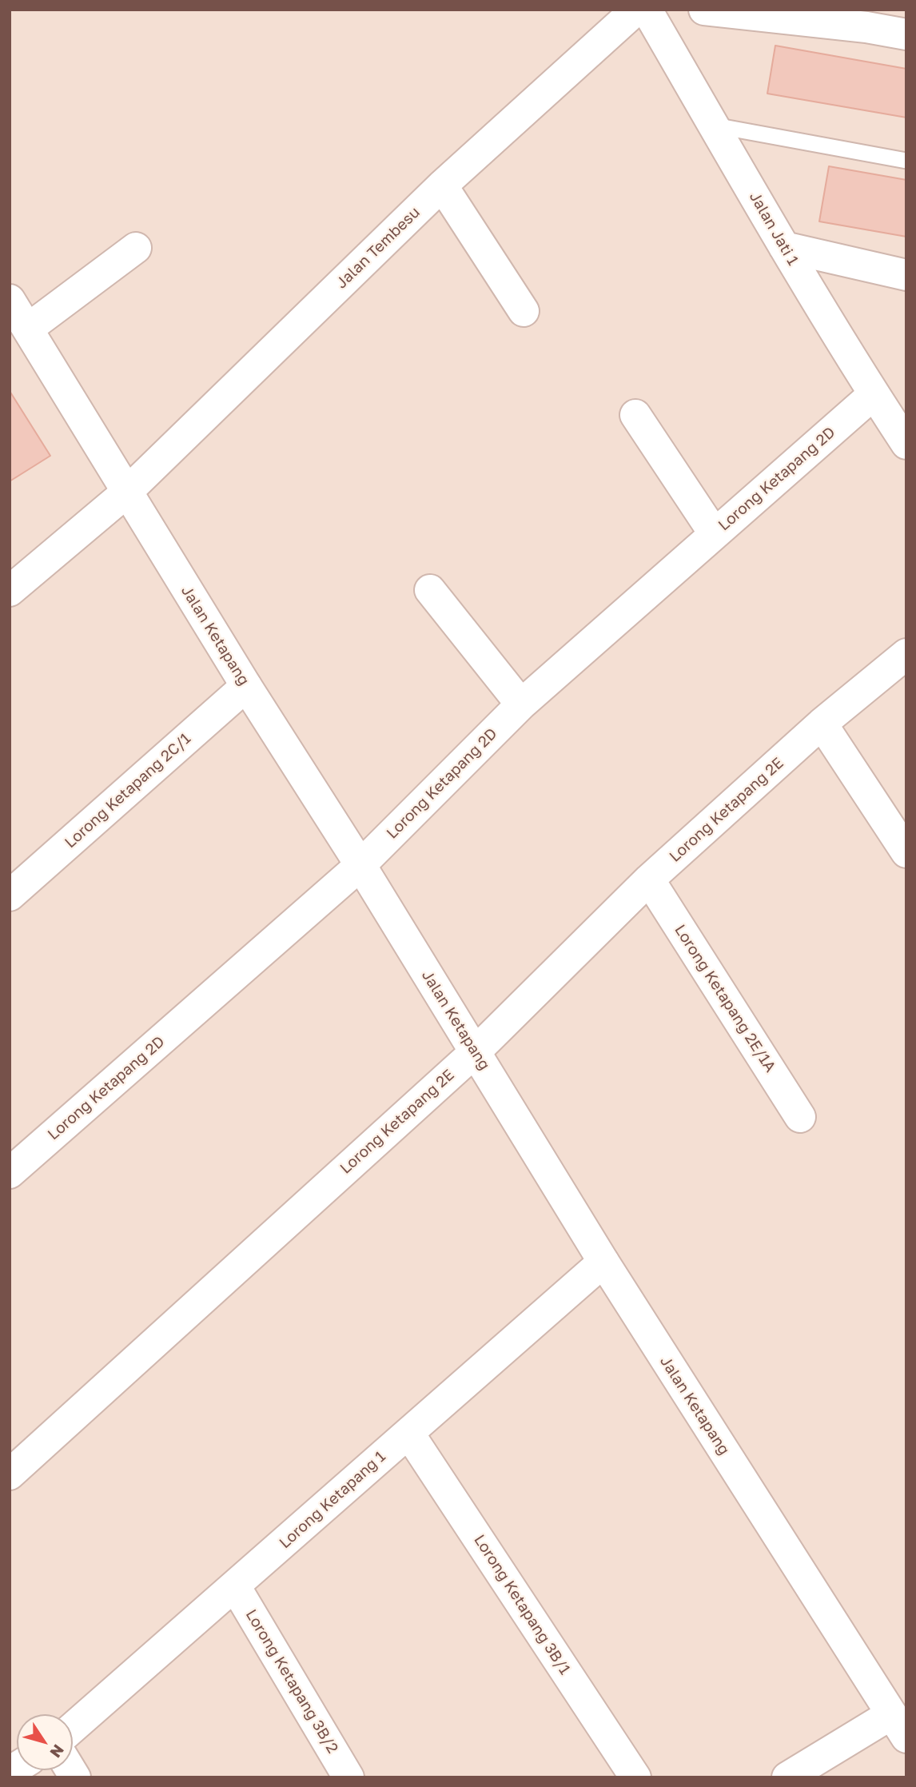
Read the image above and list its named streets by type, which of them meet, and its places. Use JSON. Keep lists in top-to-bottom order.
{
  "streets": {
    "street": [
      "Jalan Jati 1",
      "Jalan Tembesu",
      "Lorong Ketapang 2D",
      "Jalan Ketapang",
      "Lorong Ketapang 2C/1",
      "Lorong Ketapang 2E",
      "Lorong Ketapang 2E/1A",
      "Lorong Ketapang 1",
      "Lorong Ketapang 3B/1",
      "Lorong Ketapang 3B/2"
    ]
  },
  "crossings": [
    ["Jalan Jati 1", "Lorong Ketapang 2D"],
    ["Jalan Tembesu", "Jalan Ketapang"],
    ["Lorong Ketapang 2D", "Jalan Ketapang"],
    ["Jalan Ketapang", "Lorong Ketapang 2C/1"],
    ["Jalan Ketapang", "Lorong Ketapang 2E"],
    ["Jalan Ketapang", "Lorong Ketapang 1"],
    ["Lorong Ketapang 2E", "Lorong Ketapang 2E/1A"],
    ["Lorong Ketapang 1", "Lorong Ketapang 3B/1"],
    ["Lorong Ketapang 1", "Lorong Ketapang 3B/2"]
  ],
  "north": "bottom right"
}
